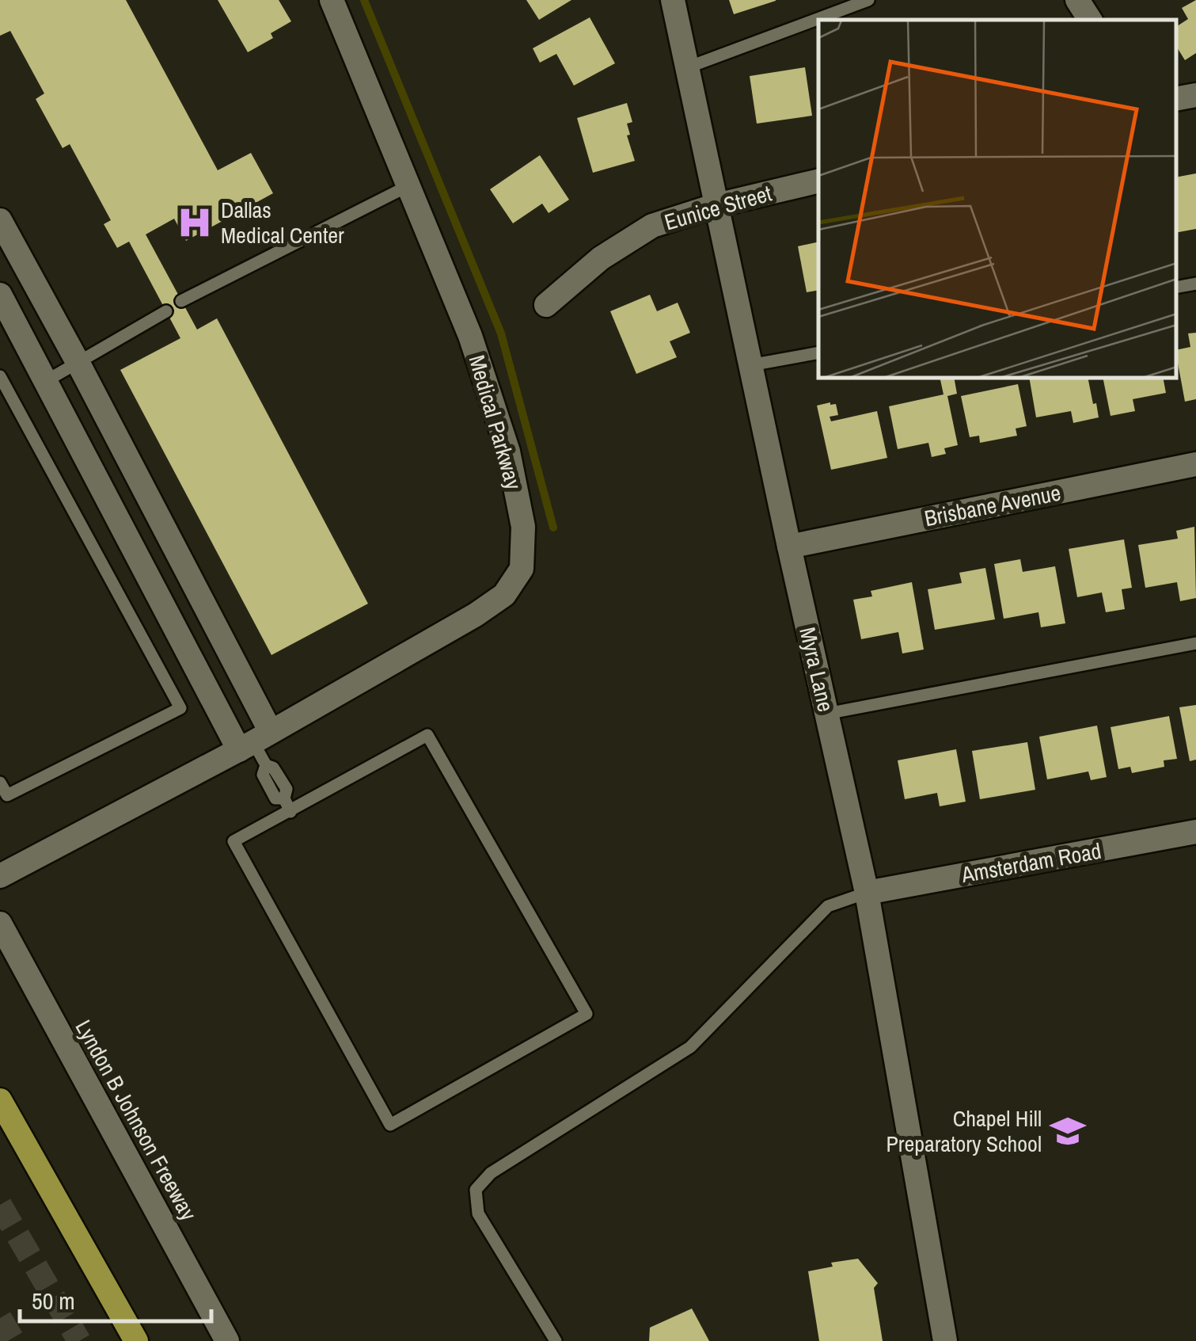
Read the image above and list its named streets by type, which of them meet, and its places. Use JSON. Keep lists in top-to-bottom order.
{
  "streets": {
    "street": [
      "Eunice Street",
      "Medical Parkway",
      "Brisbane Avenue",
      "Myra Lane",
      "Amsterdam Road",
      "Lyndon B Johnson Freeway"
    ]
  },
  "crossings": [
    ["Eunice Street", "Myra Lane"],
    ["Brisbane Avenue", "Myra Lane"],
    ["Myra Lane", "Amsterdam Road"]
  ],
  "places": {
    "hospital": ["Dallas Medical Center"],
    "school or university": ["Chapel Hill Preparatory School"]
  },
  "scale_bar": "50 m"
}
